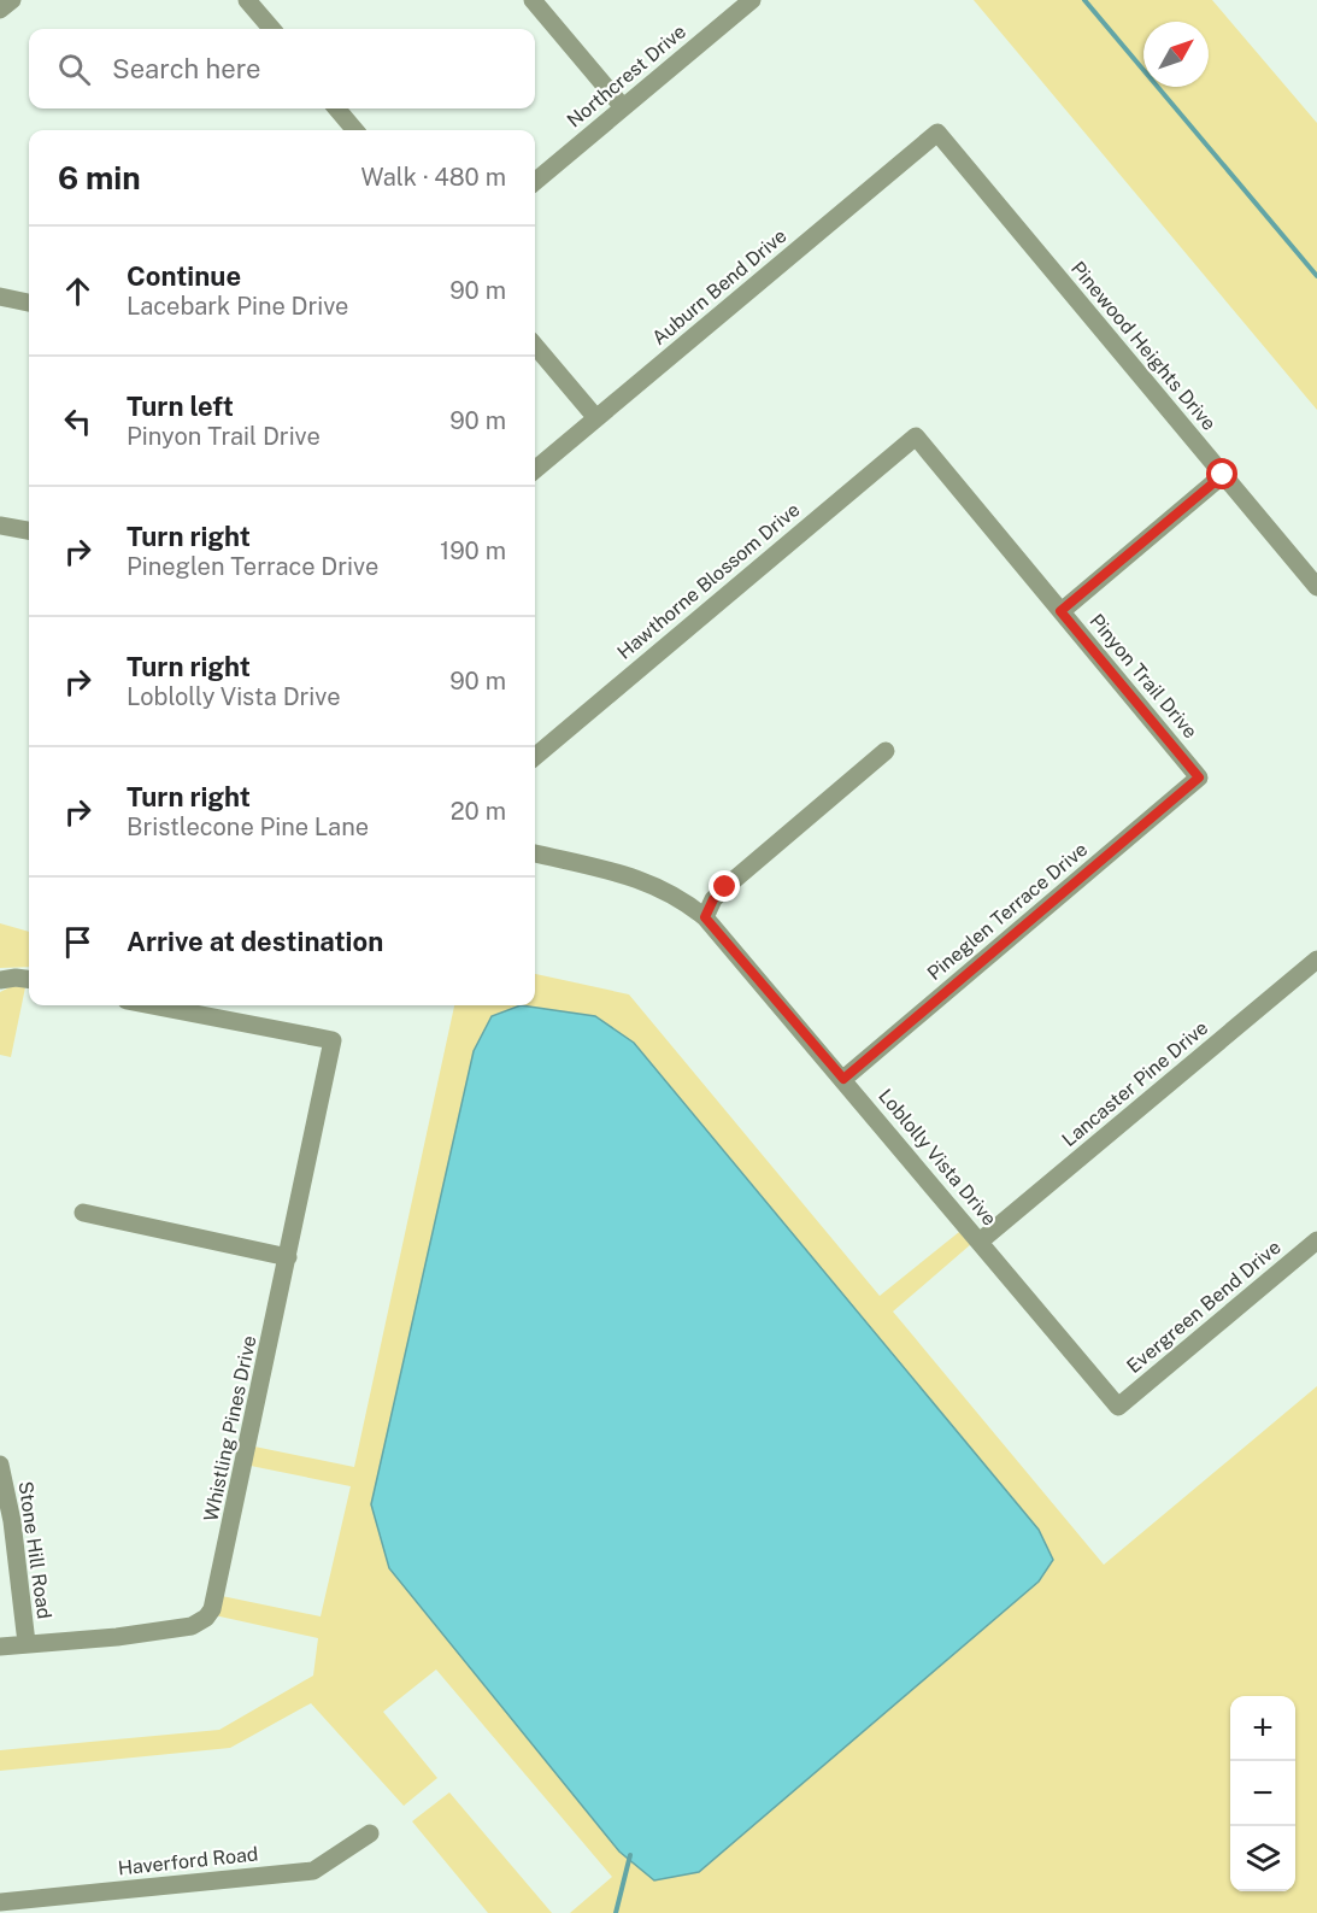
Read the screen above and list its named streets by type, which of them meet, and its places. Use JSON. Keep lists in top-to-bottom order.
{
  "streets": {
    "street": [
      "Northcrest Drive",
      "Auburn Bend Drive",
      "Pinewood Heights Drive",
      "Hawthorne Blossom Drive",
      "Pinyon Trail Drive",
      "Pineglen Terrace Drive",
      "Lancaster Pine Drive",
      "Loblolly Vista Drive",
      "Evergreen Bend Drive",
      "Whistling Pines Drive",
      "Stone Hill Road",
      "Haverford Road"
    ]
  },
  "crossings": [
    ["Auburn Bend Drive", "Pinewood Heights Drive"],
    ["Hawthorne Blossom Drive", "Pinyon Trail Drive"],
    ["Pinyon Trail Drive", "Pineglen Terrace Drive"],
    ["Pineglen Terrace Drive", "Loblolly Vista Drive"],
    ["Lancaster Pine Drive", "Loblolly Vista Drive"],
    ["Loblolly Vista Drive", "Evergreen Bend Drive"],
    ["Whistling Pines Drive", "Stone Hill Road"]
  ],
  "north": "top right",
  "page": {
    "search": "Search here",
    "heading": ["6 min", "Walk · 480 m"],
    "list": [
      ["Continue", "Lacebark Pine Drive", "90 m"],
      ["Turn left", "Pinyon Trail Drive", "90 m"],
      ["Turn right", "Pineglen Terrace Drive", "190 m"],
      ["Turn right", "Loblolly Vista Drive", "90 m"],
      ["Turn right", "Bristlecone Pine Lane", "20 m"],
      "Arrive at destination"
    ],
    "map_buttons": ["+", "−"]
  }
}
